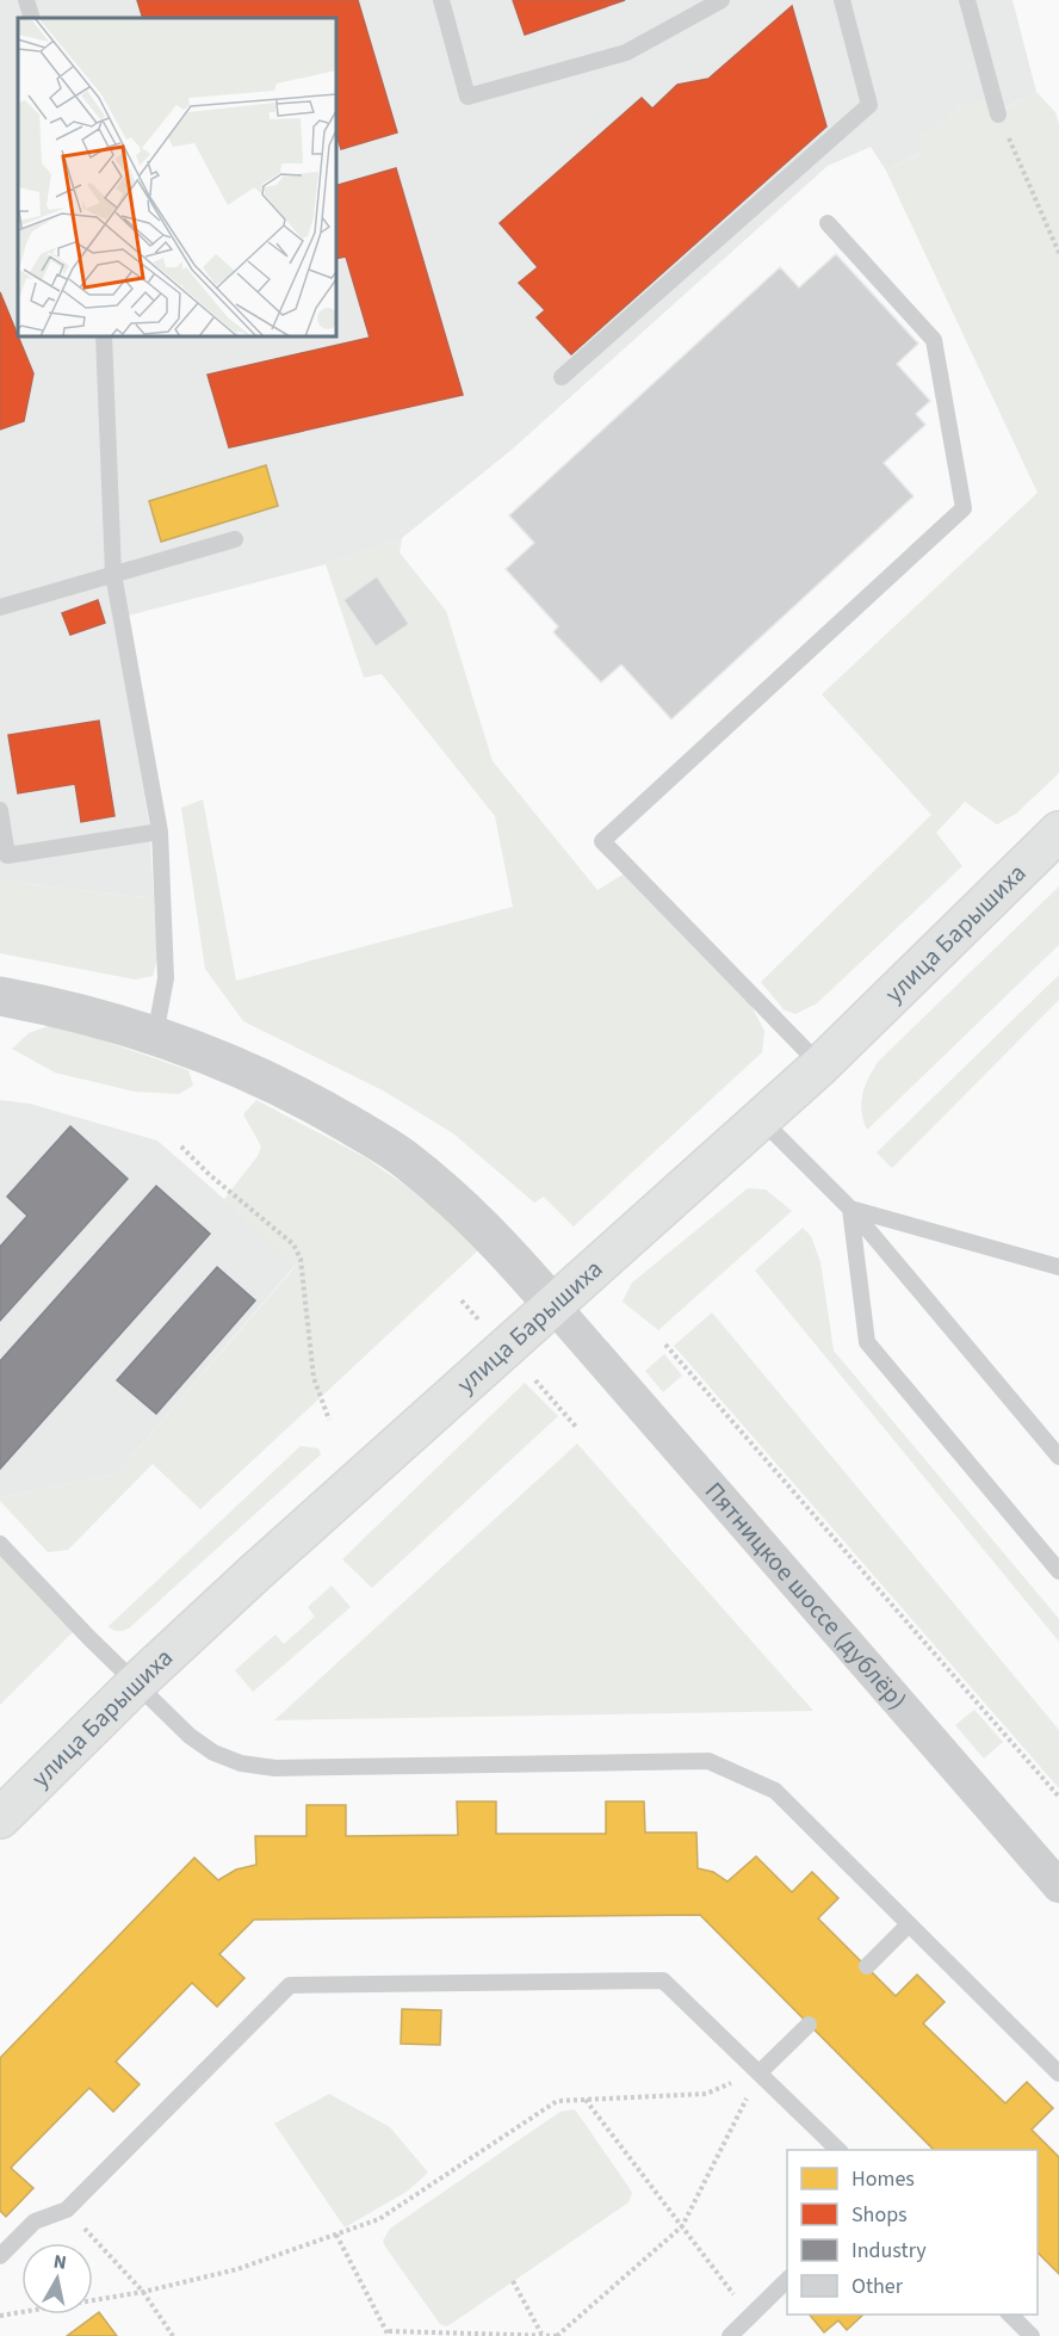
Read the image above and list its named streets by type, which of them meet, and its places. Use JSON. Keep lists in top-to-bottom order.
{
  "streets": {
    "main road": ["улица Барышиха"],
    "street": ["Пятницкое шоссе (дублёр)"]
  },
  "crossings": [
    ["улица Барышиха", "Пятницкое шоссе (дублёр)"]
  ],
  "legend": [
    "Homes",
    "Shops",
    "Industry",
    "Other"
  ],
  "north": "top"
}
